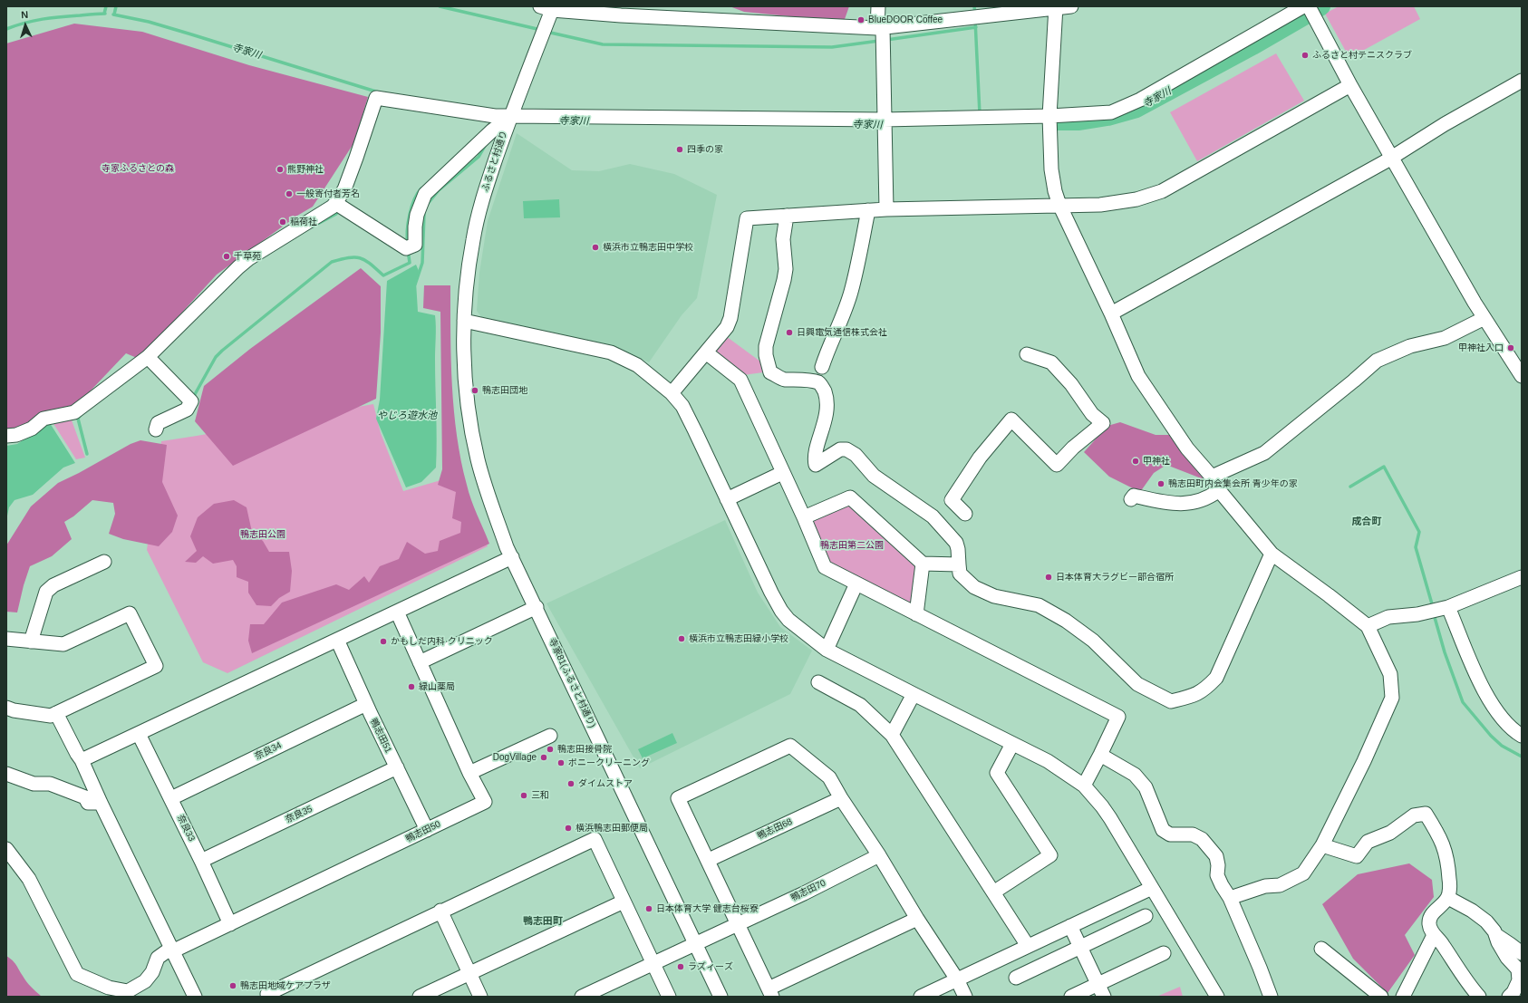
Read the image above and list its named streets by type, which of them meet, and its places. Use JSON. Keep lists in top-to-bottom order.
{
  "streets": {
    "street": [
      "ふるさと村通り",
      "寺家81(ふるさと村通り)",
      "鴨志田51",
      "奈良34",
      "奈良35",
      "奈良33",
      "鴨志田68",
      "鴨志田50",
      "鴨志田70"
    ]
  },
  "crossings": [
    ["ふるさと村通り", "寺家81(ふるさと村通り)"],
    ["寺家81(ふるさと村通り)", "鴨志田70"],
    ["鴨志田51", "奈良34"],
    ["鴨志田51", "奈良35"],
    ["鴨志田51", "鴨志田50"],
    ["奈良34", "奈良33"],
    ["奈良35", "奈良33"],
    ["奈良33", "鴨志田50"]
  ],
  "districts": ["成合町", "鴨志田町"],
  "water": ["寺家川", "やじろ遊水池"],
  "parks": ["寺家ふるさとの森", "鴨志田公園", "鴨志田第二公園"],
  "places": [
    "BlueDOOR Coffee",
    "ふるさと村テニスクラブ",
    "四季の家",
    "熊野神社",
    "一般寄付者芳名",
    "稲荷社",
    "横浜市立鴨志田中学校",
    "千草苑",
    "日興電気通信株式会社",
    "甲神社入口",
    "鴨志田団地",
    "甲神社",
    "鴨志田町内会集会所 青少年の家",
    "日本体育大ラグビー部合宿所",
    "横浜市立鴨志田緑小学校",
    "かもしだ内科 クリニック",
    "緑山薬局",
    "鴨志田接骨院",
    "DogVillage",
    "ポニークリーニング",
    "ダイムストア",
    "三和",
    "横浜鴨志田郵便局",
    "日本体育大学 健志台桜寮",
    "ラズィーズ",
    "鴨志田地域ケアプラザ"
  ],
  "north": "top"
}
